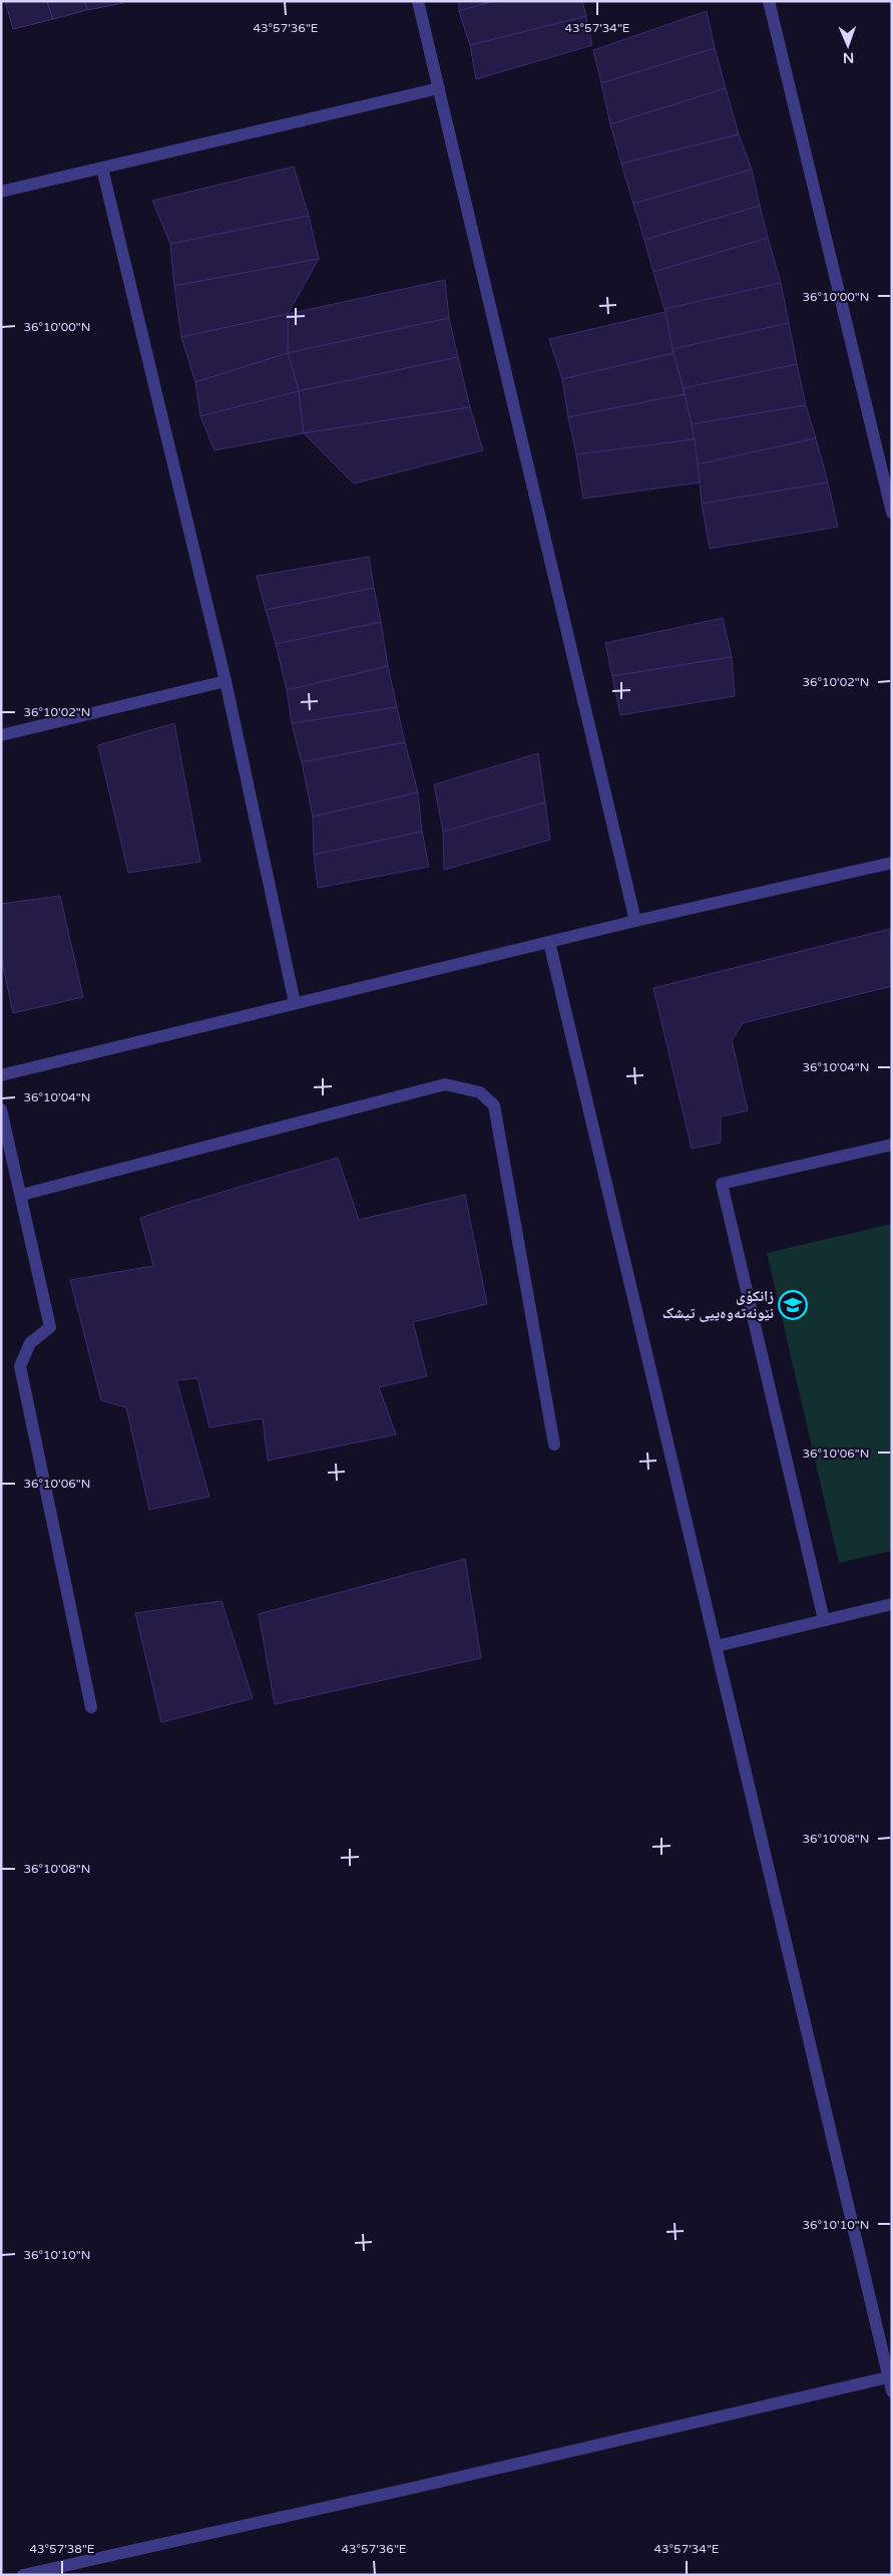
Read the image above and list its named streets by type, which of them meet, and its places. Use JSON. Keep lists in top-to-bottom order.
{
  "places": {
    "school or university": ["زانکۆی نێونەتەوەییی تیشک"]
  },
  "north": "bottom",
  "coordinates": [
    "43°57'36\"E",
    "43°57'34\"E",
    "36°10'00\"N",
    "36°10'02\"N",
    "36°10'04\"N",
    "36°10'06\"N",
    "36°10'08\"N",
    "36°10'10\"N",
    "43°57'38\"E"
  ]
}
